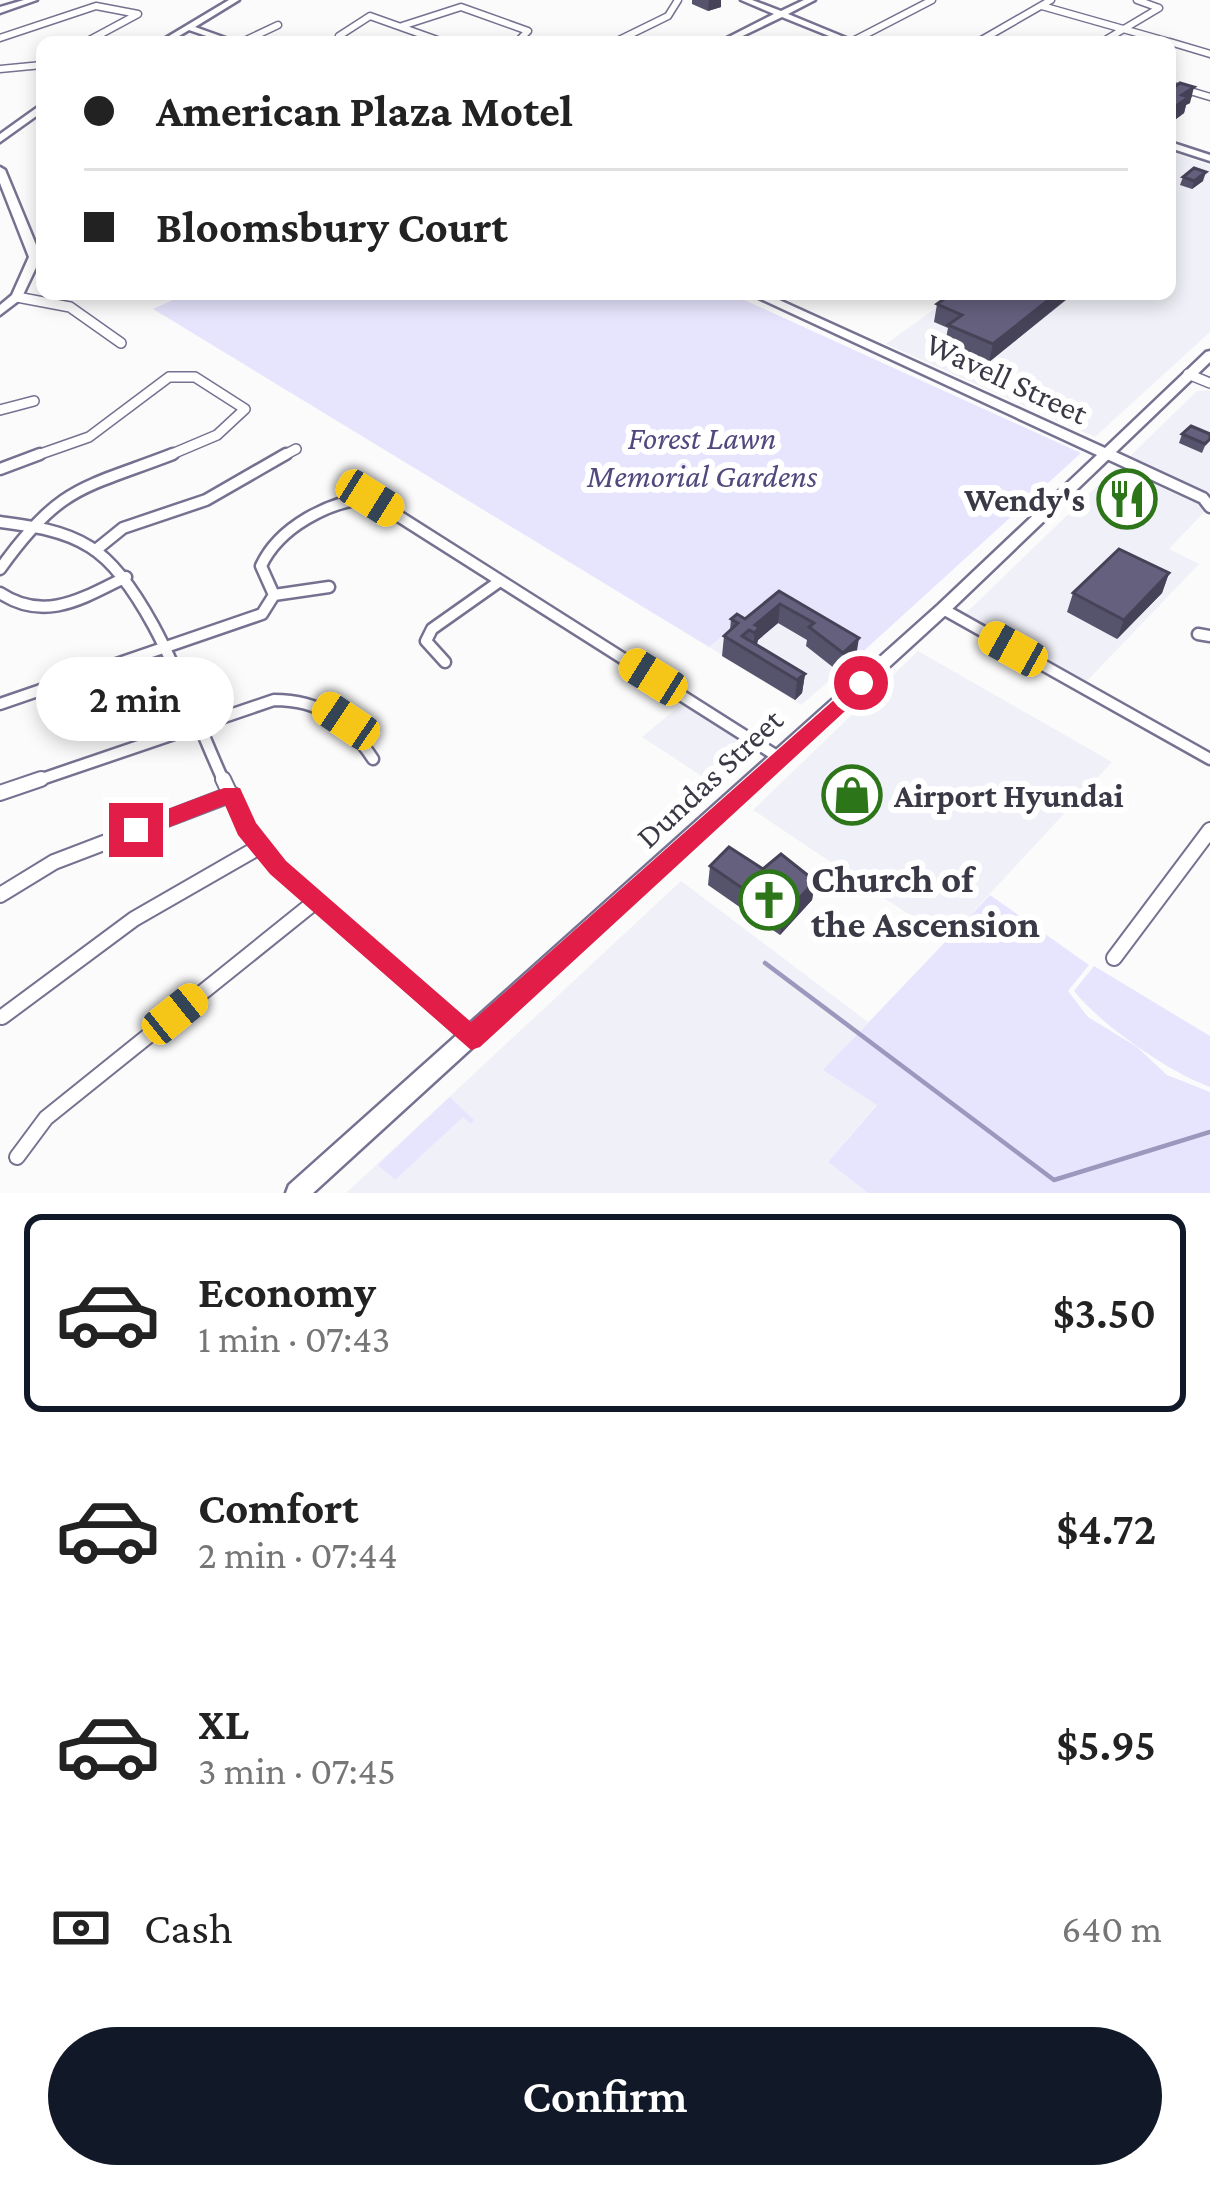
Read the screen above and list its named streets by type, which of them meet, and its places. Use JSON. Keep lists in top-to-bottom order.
{
  "streets": {
    "main road": ["Wavell Street", "Dundas Street"]
  },
  "crossings": [
    ["Wavell Street", "Dundas Street"]
  ],
  "parks": ["Forest Lawn Memorial Gardens"],
  "places": {
    "restaurant": ["Wendy's"],
    "shop": ["Airport Hyundai"],
    "church": ["Church of the Ascension"]
  },
  "page": {
    "banner": ["American Plaza Motel", "Bloomsbury Court"],
    "bubble": "2 min",
    "list": [
      {
        "name": "Economy",
        "note": "1 min · 07:43",
        "value": "$3.50"
      },
      {
        "name": "Comfort",
        "note": "2 min · 07:44",
        "value": "$4.72"
      },
      {
        "name": "XL",
        "note": "3 min · 07:45",
        "value": "$5.95"
      }
    ],
    "pay": ["Cash", "640 m"],
    "buttons": "Confirm"
  }
}
